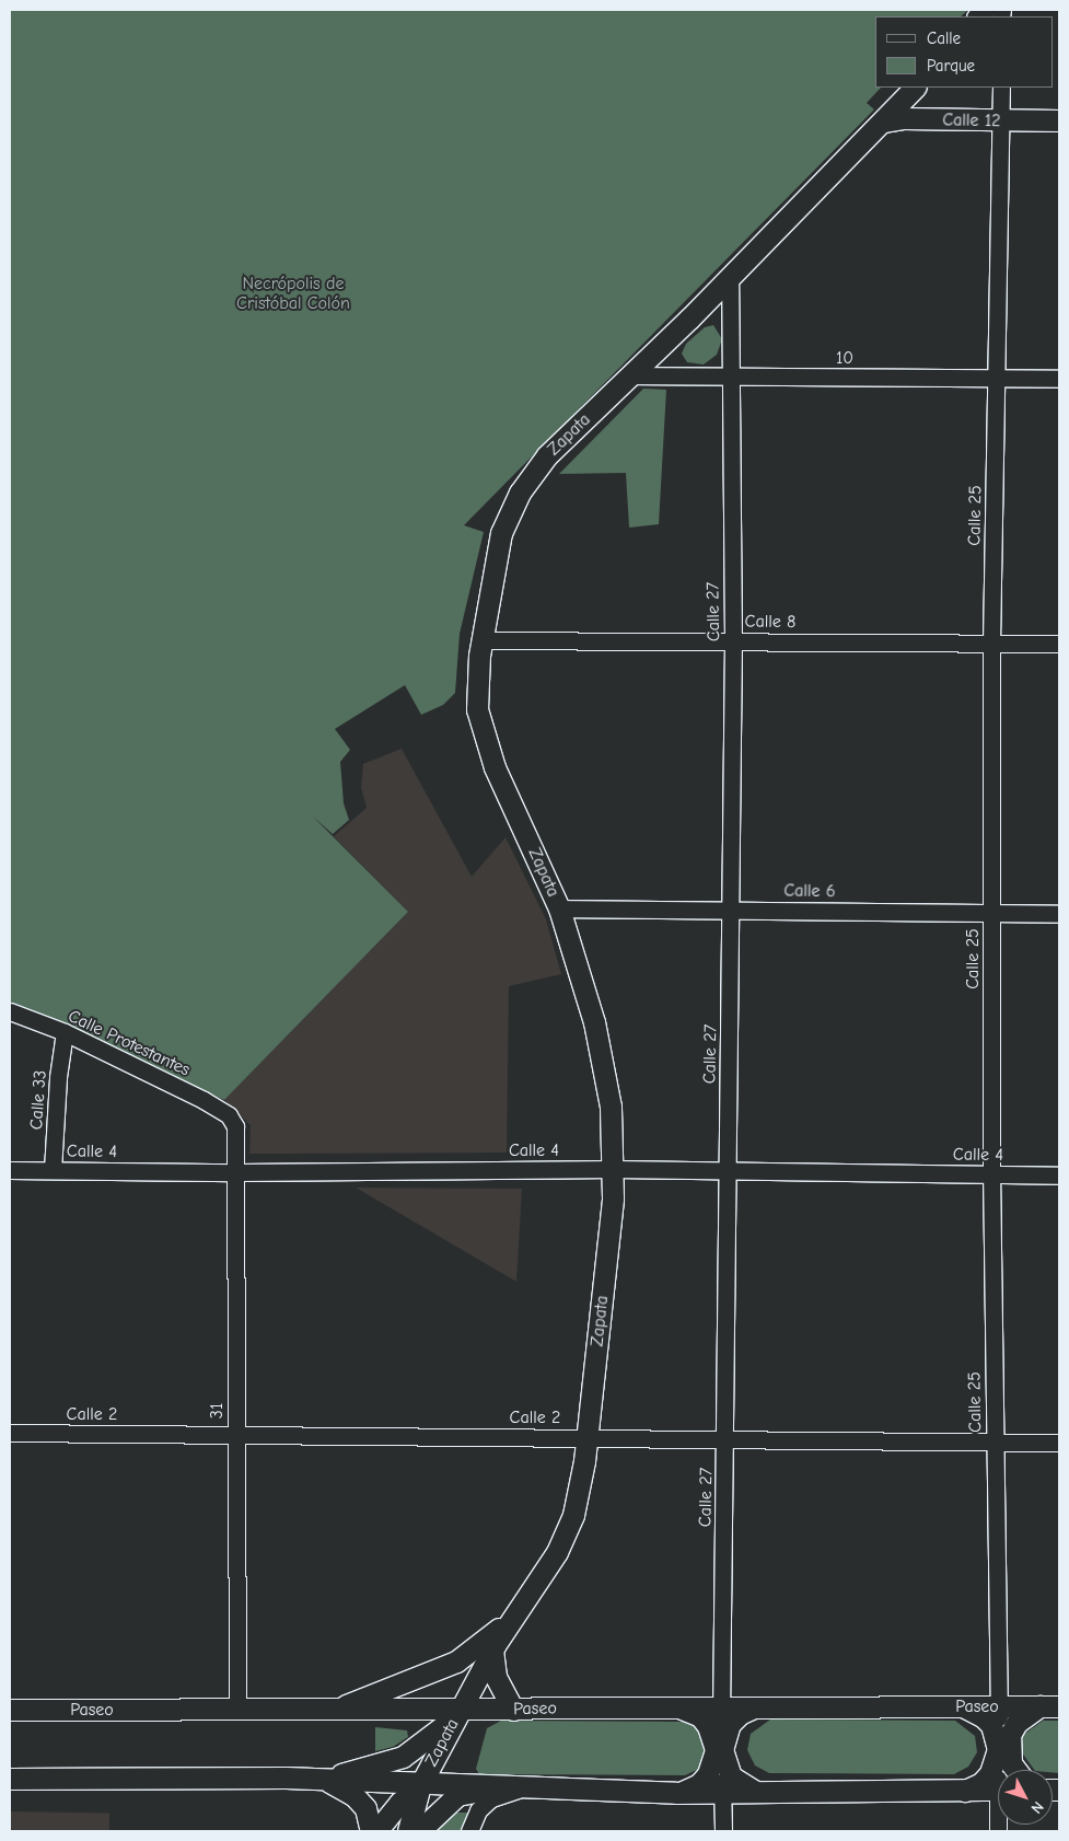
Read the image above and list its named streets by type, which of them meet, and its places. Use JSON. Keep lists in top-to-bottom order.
{
  "streets": {
    "main road": ["Calle 12", "Zapata", "Paseo"],
    "street": [
      "10",
      "Calle 25",
      "Calle 27",
      "Calle 8",
      "Calle 6",
      "Calle Protestantes",
      "Calle 33",
      "Calle 4",
      "31",
      "Calle 2"
    ]
  },
  "crossings": [
    ["Calle 12", "Zapata"],
    ["Calle 12", "Calle 25"],
    ["10", "Zapata"],
    ["10", "Calle 25"],
    ["10", "Calle 27"],
    ["Zapata", "Calle 27"],
    ["Zapata", "Calle 8"],
    ["Zapata", "Calle 6"],
    ["Zapata", "Calle 4"],
    ["Zapata", "Calle 2"],
    ["Zapata", "Paseo"],
    ["Calle 25", "Calle 8"],
    ["Calle 25", "Calle 6"],
    ["Calle 25", "Calle 4"],
    ["Calle 25", "Calle 2"],
    ["Calle 25", "Paseo"],
    ["Calle 27", "Calle 8"],
    ["Calle 27", "Calle 6"],
    ["Calle 27", "Calle 4"],
    ["Calle 27", "Calle 2"],
    ["Calle 27", "Paseo"],
    ["Calle Protestantes", "Calle 33"],
    ["Calle Protestantes", "31"],
    ["Calle 33", "Calle 4"],
    ["Calle 4", "31"],
    ["31", "Calle 2"],
    ["31", "Paseo"]
  ],
  "parks": ["Necrópolis de Cristóbal Colón"],
  "legend": ["Calle", "Parque"],
  "north": "bottom right"
}
